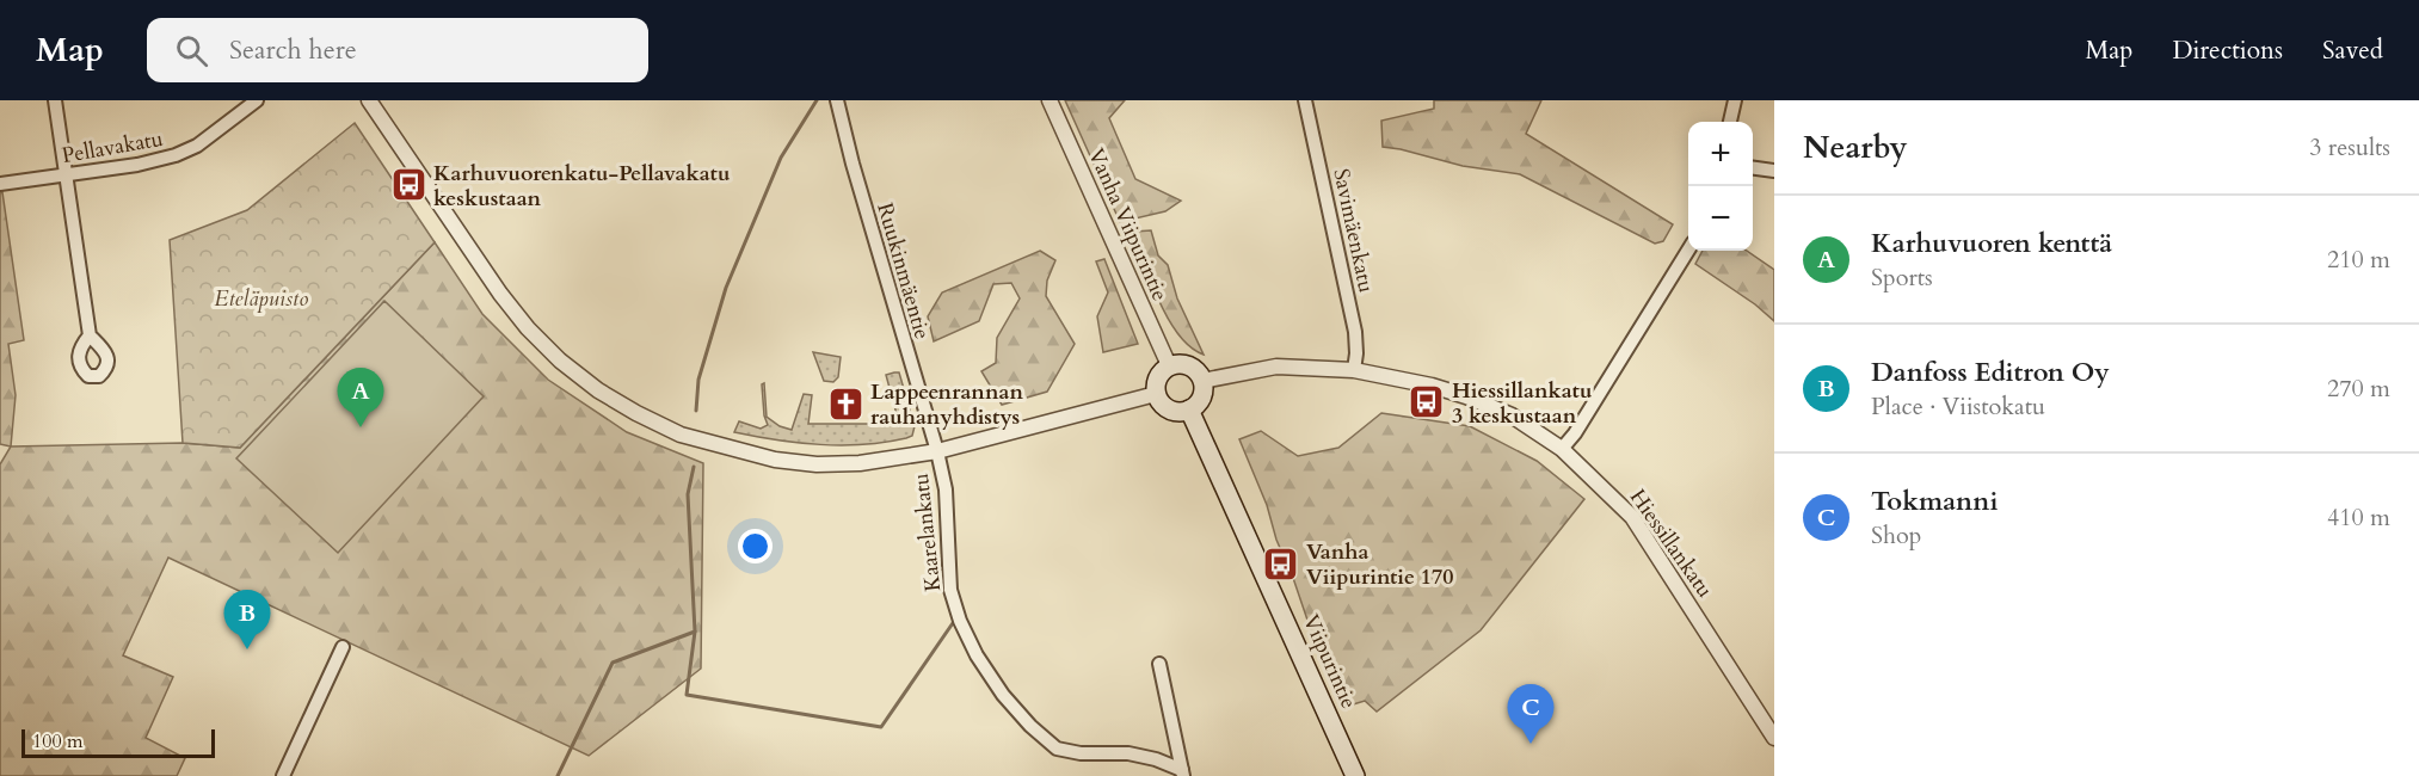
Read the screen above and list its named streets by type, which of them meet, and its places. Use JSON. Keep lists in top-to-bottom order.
{
  "streets": {
    "main road": ["Viipurintie"],
    "street": [
      "Pellavakatu",
      "Vanha Viipurintie",
      "Savimäenkatu",
      "Ruukinmäentie",
      "Kaarelankatu",
      "Hiessillankatu"
    ]
  },
  "crossings": [
    ["Vanha Viipurintie", "Hiessillankatu"],
    ["Vanha Viipurintie", "Viipurintie"],
    ["Savimäenkatu", "Hiessillankatu"],
    ["Ruukinmäentie", "Kaarelankatu"],
    ["Hiessillankatu", "Viipurintie"]
  ],
  "parks": ["Eteläpuisto"],
  "places": {
    "bus stop": ["Karhuvuorenkatu-Pellavakatu keskustaan", "Hiessillankatu 3 keskustaan", "Vanha Viipurintie 170"],
    "church": ["Lappeenrannan rauhanyhdistys"]
  },
  "scale_bar": "100 m",
  "page": {
    "header": "Map",
    "search": "Search here",
    "nav": ["Map", "Directions", "Saved"],
    "heading": ["Nearby", "3 results"],
    "map_buttons": ["+", "−"],
    "list": [
      {
        "mark": "A",
        "name": "Karhuvuoren kenttä",
        "note": "Sports",
        "value": "210 m"
      },
      {
        "mark": "B",
        "name": "Danfoss Editron Oy",
        "note": "Place · Viistokatu",
        "value": "270 m"
      },
      {
        "mark": "C",
        "name": "Tokmanni",
        "note": "Shop",
        "value": "410 m"
      }
    ],
    "pins": ["A", "B", "C"],
    "scale": "100 m"
  }
}
